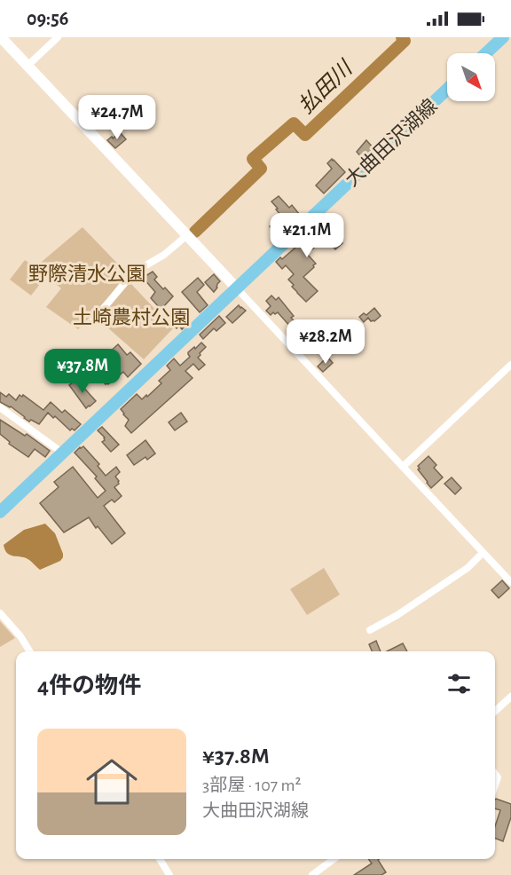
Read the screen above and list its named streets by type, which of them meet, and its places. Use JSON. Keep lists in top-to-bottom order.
{
  "streets": {
    "main road": ["大曲田沢湖線"]
  },
  "water": ["払田川"],
  "parks": ["野際清水公園", "土崎農村公園"],
  "north": "bottom right",
  "page": {
    "status": "09:56",
    "price": [
      "¥24.7M",
      "¥21.1M",
      "¥28.2M",
      "¥37.8M"
    ],
    "heading": "4件の物件",
    "list": [
      {
        "name": "¥37.8M",
        "note": "3部屋 · 107 m² · 大曲田沢湖線"
      }
    ]
  }
}
